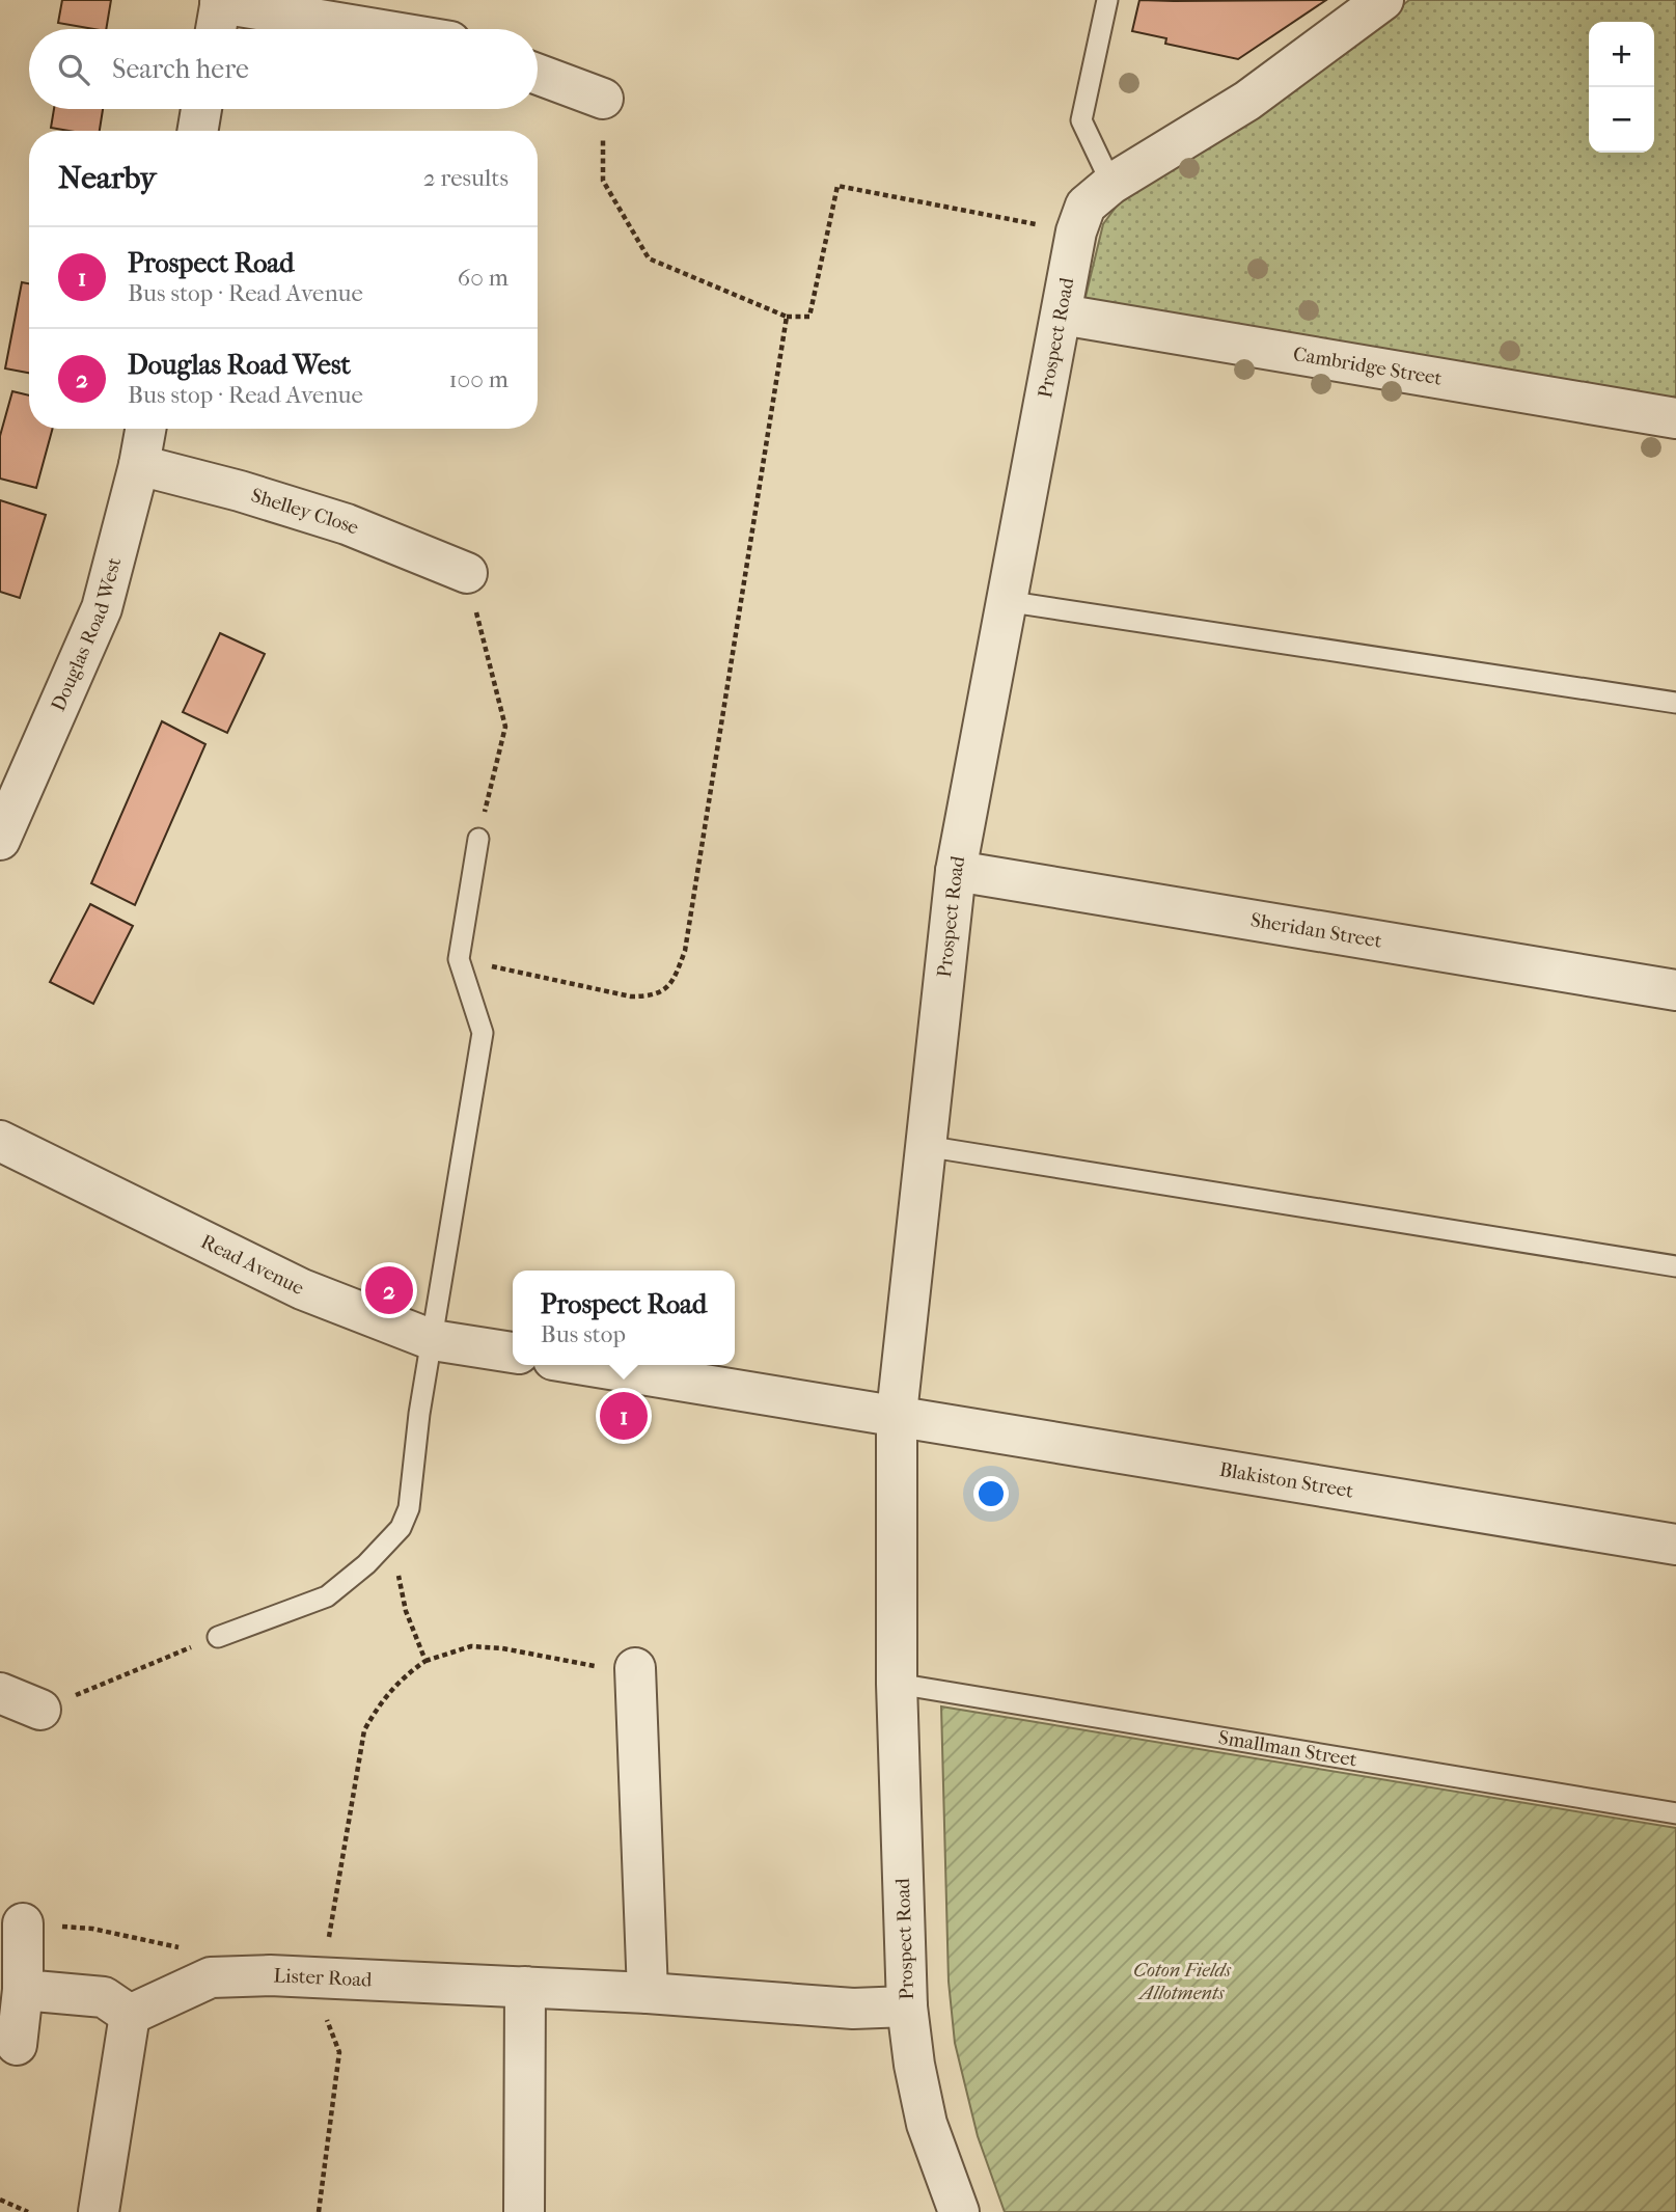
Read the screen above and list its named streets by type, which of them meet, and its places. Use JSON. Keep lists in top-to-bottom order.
{
  "streets": {
    "street": [
      "Prospect Road",
      "Cambridge Street",
      "Shelley Close",
      "Douglas Road West",
      "Sheridan Street",
      "Read Avenue",
      "Blakiston Street",
      "Lister Road"
    ],
    "lane": ["Smallman Street"]
  },
  "crossings": [
    ["Prospect Road", "Cambridge Street"],
    ["Prospect Road", "Sheridan Street"],
    ["Prospect Road", "Blakiston Street"],
    ["Prospect Road", "Smallman Street"],
    ["Prospect Road", "Lister Road"],
    ["Shelley Close", "Douglas Road West"]
  ],
  "parks": ["Coton Fields Allotments"],
  "page": {
    "map_buttons": ["+", "−"],
    "search": "Search here",
    "heading": ["Nearby", "2 results"],
    "list": [
      {
        "mark": "1",
        "name": "Prospect Road",
        "note": "Bus stop · Read Avenue",
        "value": "60 m"
      },
      {
        "mark": "2",
        "name": "Douglas Road West",
        "note": "Bus stop · Read Avenue",
        "value": "100 m"
      }
    ],
    "pins": ["2", "1"],
    "popup": ["Prospect Road", "Bus stop"]
  }
}
